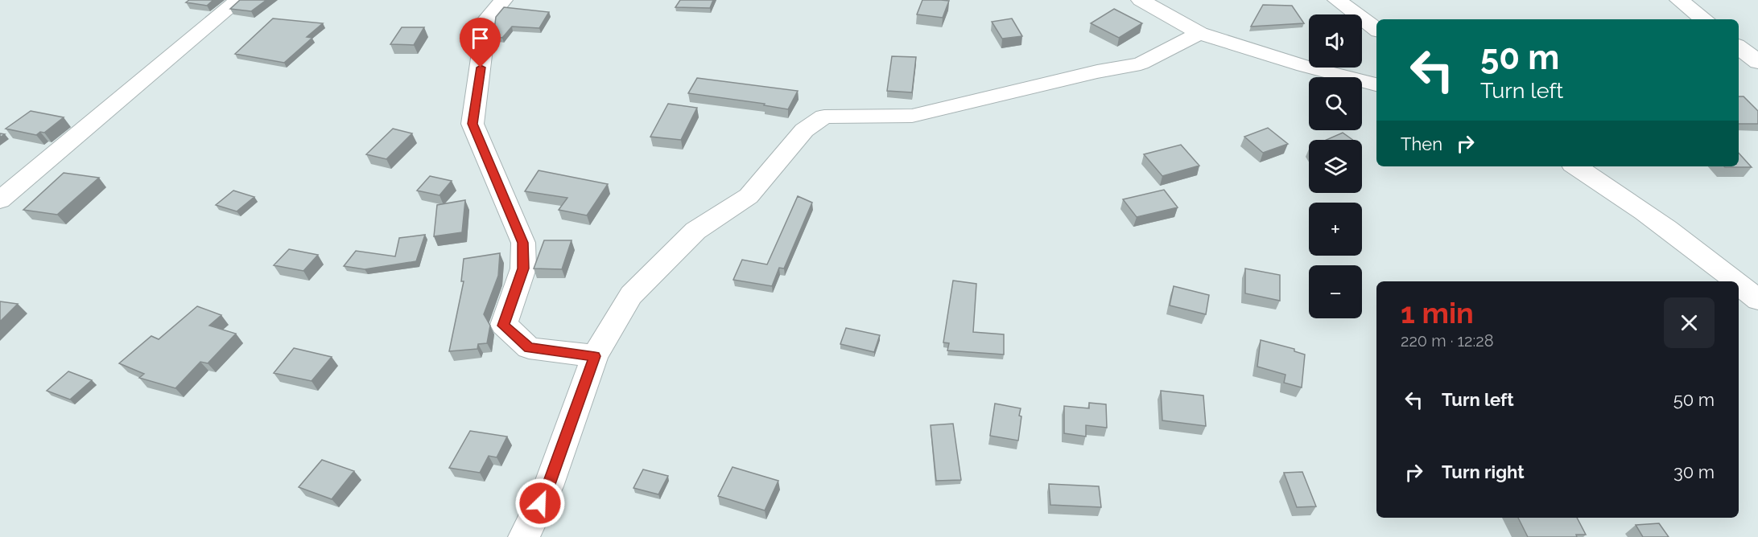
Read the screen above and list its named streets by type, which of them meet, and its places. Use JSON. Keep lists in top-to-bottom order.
{
  "page": {
    "map_buttons": ["+", "−"],
    "turn": ["50 m", "Turn left"],
    "then": "Then",
    "heading": ["1 min", "220 m · 12:28"],
    "list": [
      {
        "name": "Turn left",
        "value": "50 m"
      },
      {
        "name": "Turn right",
        "value": "30 m"
      }
    ]
  }
}
